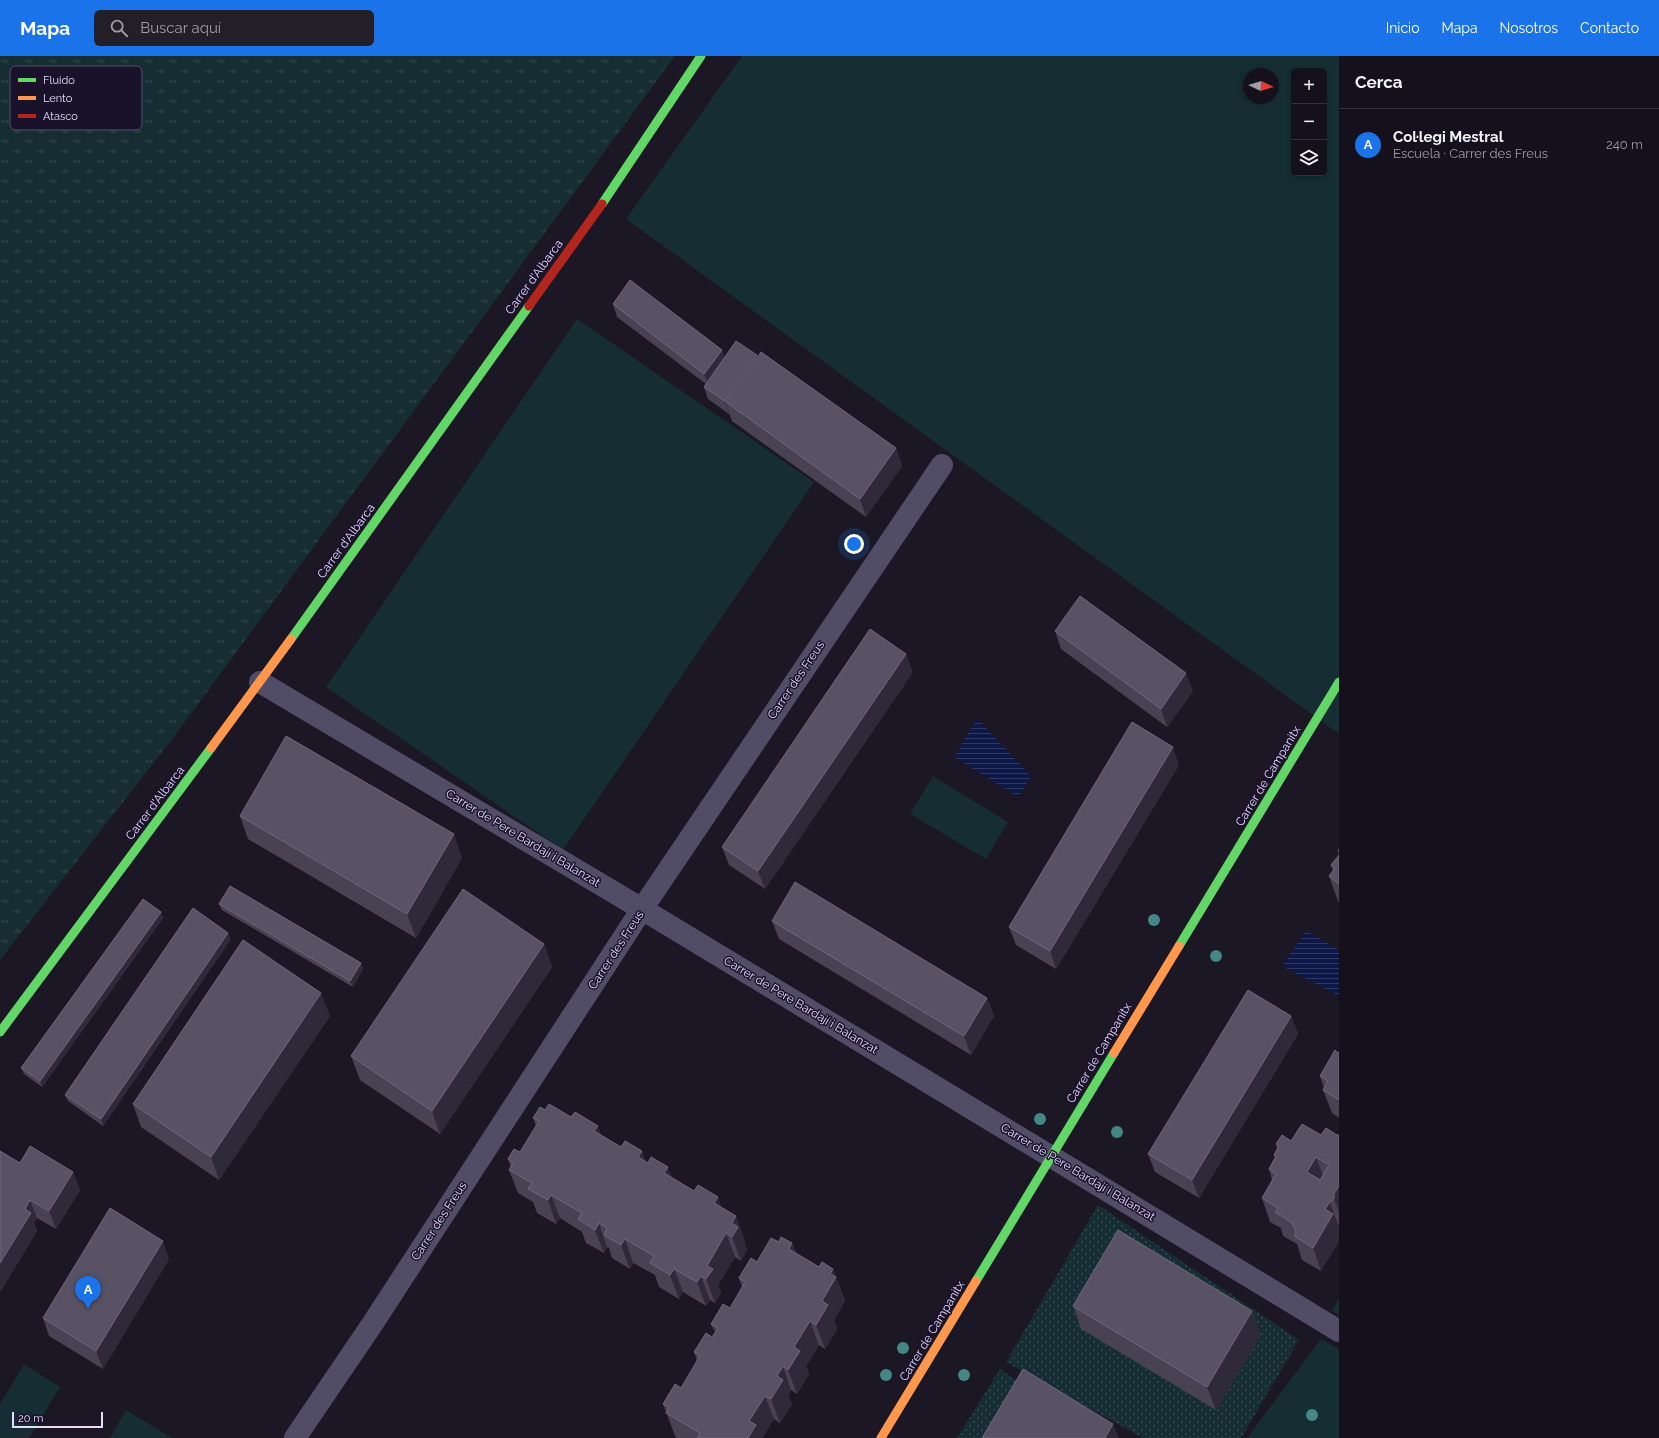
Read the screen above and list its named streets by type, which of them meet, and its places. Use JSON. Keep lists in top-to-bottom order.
{
  "streets": {
    "street": [
      "Carrer d'Albarca",
      "Carrer des Freus",
      "Carrer de Campanitx",
      "Carrer de Pere Bardají i Balanzat"
    ]
  },
  "crossings": [
    ["Carrer d'Albarca", "Carrer de Pere Bardají i Balanzat"],
    ["Carrer des Freus", "Carrer de Pere Bardají i Balanzat"],
    ["Carrer de Campanitx", "Carrer de Pere Bardají i Balanzat"]
  ],
  "legend": ["Fluido", "Lento", "Atasco"],
  "scale_bar": "20 m",
  "north": "right",
  "page": {
    "header": "Mapa",
    "search": "Buscar aquí",
    "nav": [
      "Inicio",
      "Mapa",
      "Nosotros",
      "Contacto"
    ],
    "heading": "Cerca",
    "map_buttons": ["+", "−"],
    "list": [
      {
        "mark": "A",
        "name": "Col·legi Mestral",
        "note": "Escuela · Carrer des Freus",
        "value": "240 m"
      }
    ],
    "pins": "A",
    "scale": "20 m"
  }
}
